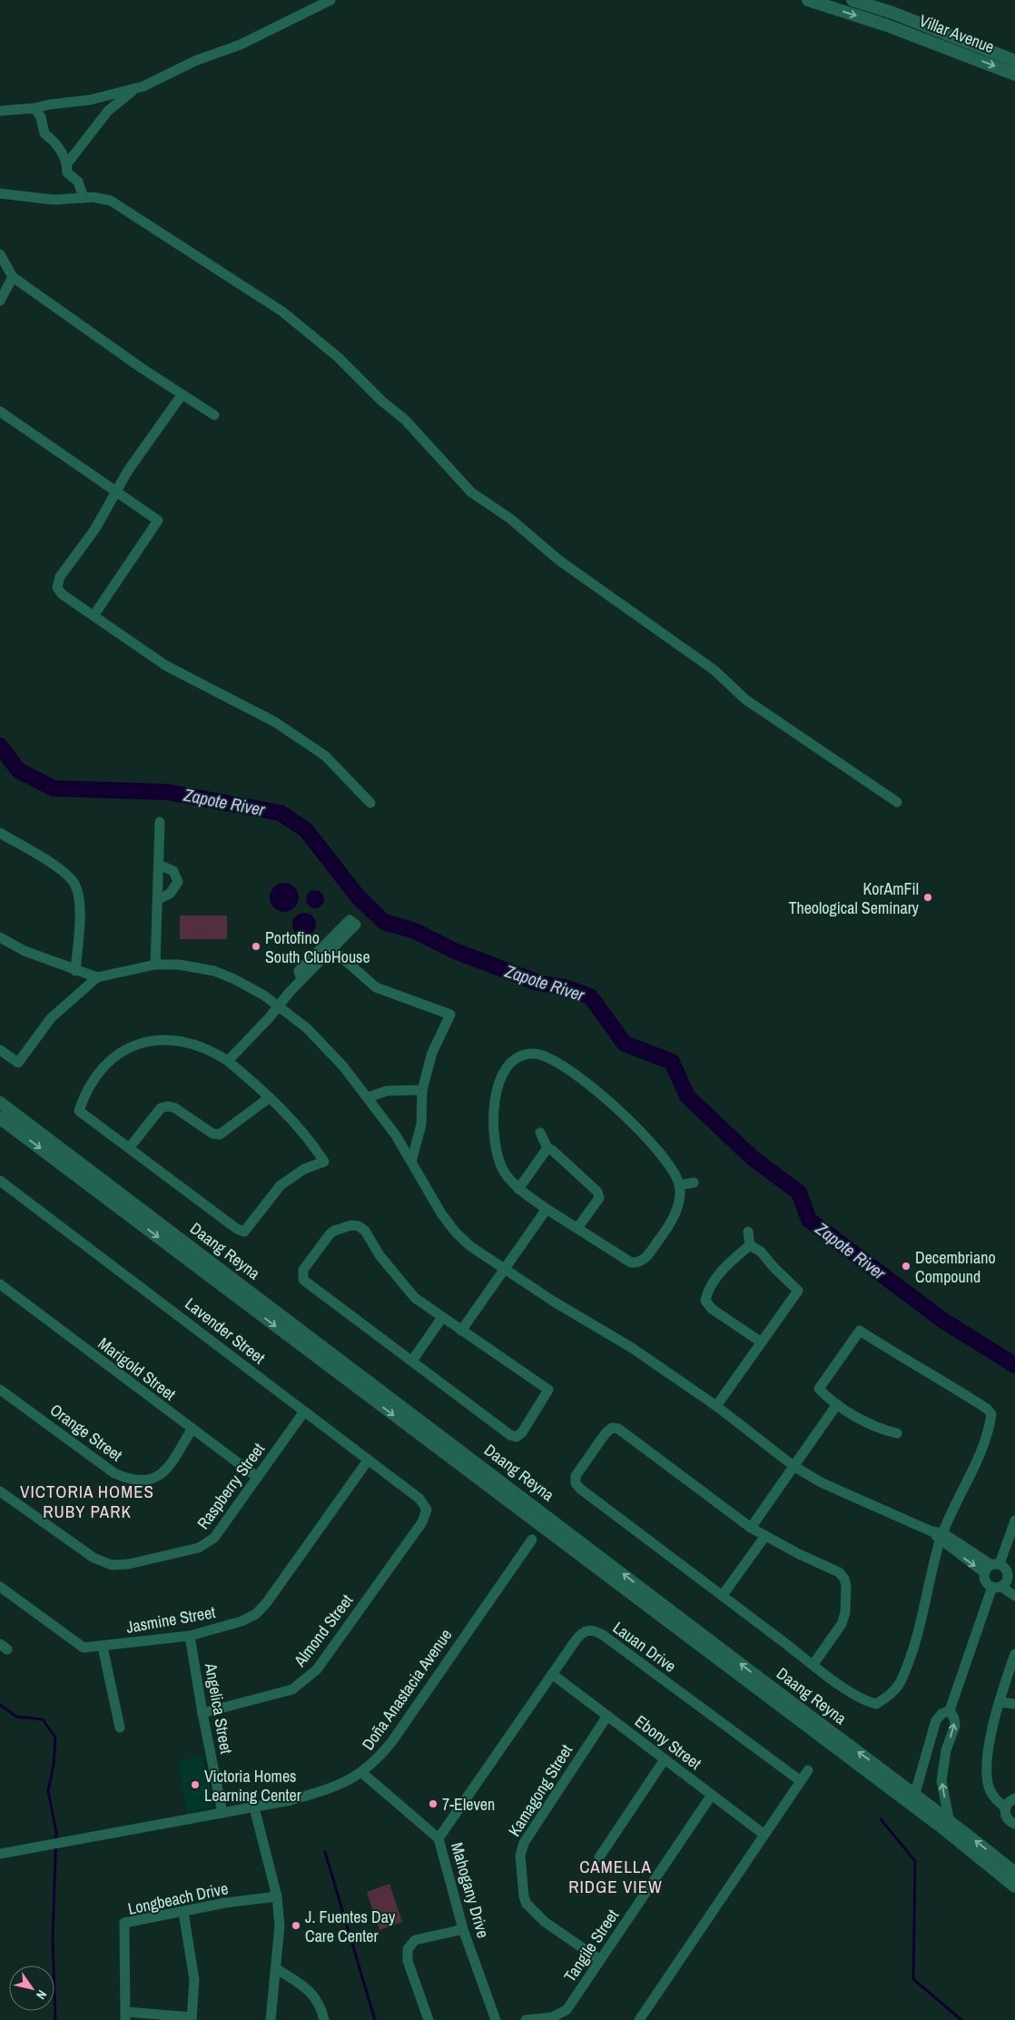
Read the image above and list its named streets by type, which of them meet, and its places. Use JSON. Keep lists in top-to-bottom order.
{
  "streets": {
    "main road": ["Villar Avenue", "Daang Reyna"],
    "street": [
      "Lavender Street",
      "Marigold Street",
      "Orange Street",
      "Raspberry Street",
      "Jasmine Street",
      "Almond Street",
      "Lauan Drive",
      "Doña Anastacia Avenue",
      "Angelica Street",
      "Ebony Street",
      "Kamagong Street",
      "Mahogany Drive",
      "Longbeach Drive",
      "Tangile Street"
    ]
  },
  "crossings": [
    ["Lavender Street", "Raspberry Street"],
    ["Lavender Street", "Jasmine Street"],
    ["Lavender Street", "Almond Street"],
    ["Marigold Street", "Orange Street"],
    ["Marigold Street", "Raspberry Street"],
    ["Jasmine Street", "Angelica Street"],
    ["Almond Street", "Angelica Street"],
    ["Lauan Drive", "Ebony Street"],
    ["Lauan Drive", "Mahogany Drive"],
    ["Doña Anastacia Avenue", "Angelica Street"],
    ["Doña Anastacia Avenue", "Mahogany Drive"],
    ["Ebony Street", "Kamagong Street"],
    ["Ebony Street", "Tangile Street"],
    ["Kamagong Street", "Tangile Street"]
  ],
  "districts": ["VICTORIA HOMES RUBY PARK", "CAMELLA RIDGE VIEW"],
  "water": ["Zapote River"],
  "places": [
    "KorAmFil Theological Seminary",
    "Portofino South ClubHouse",
    "Decembriano Compound",
    "Victoria Homes Learning Center",
    "7-Eleven",
    "J. Fuentes Day Care Center"
  ],
  "north": "bottom right"
}
